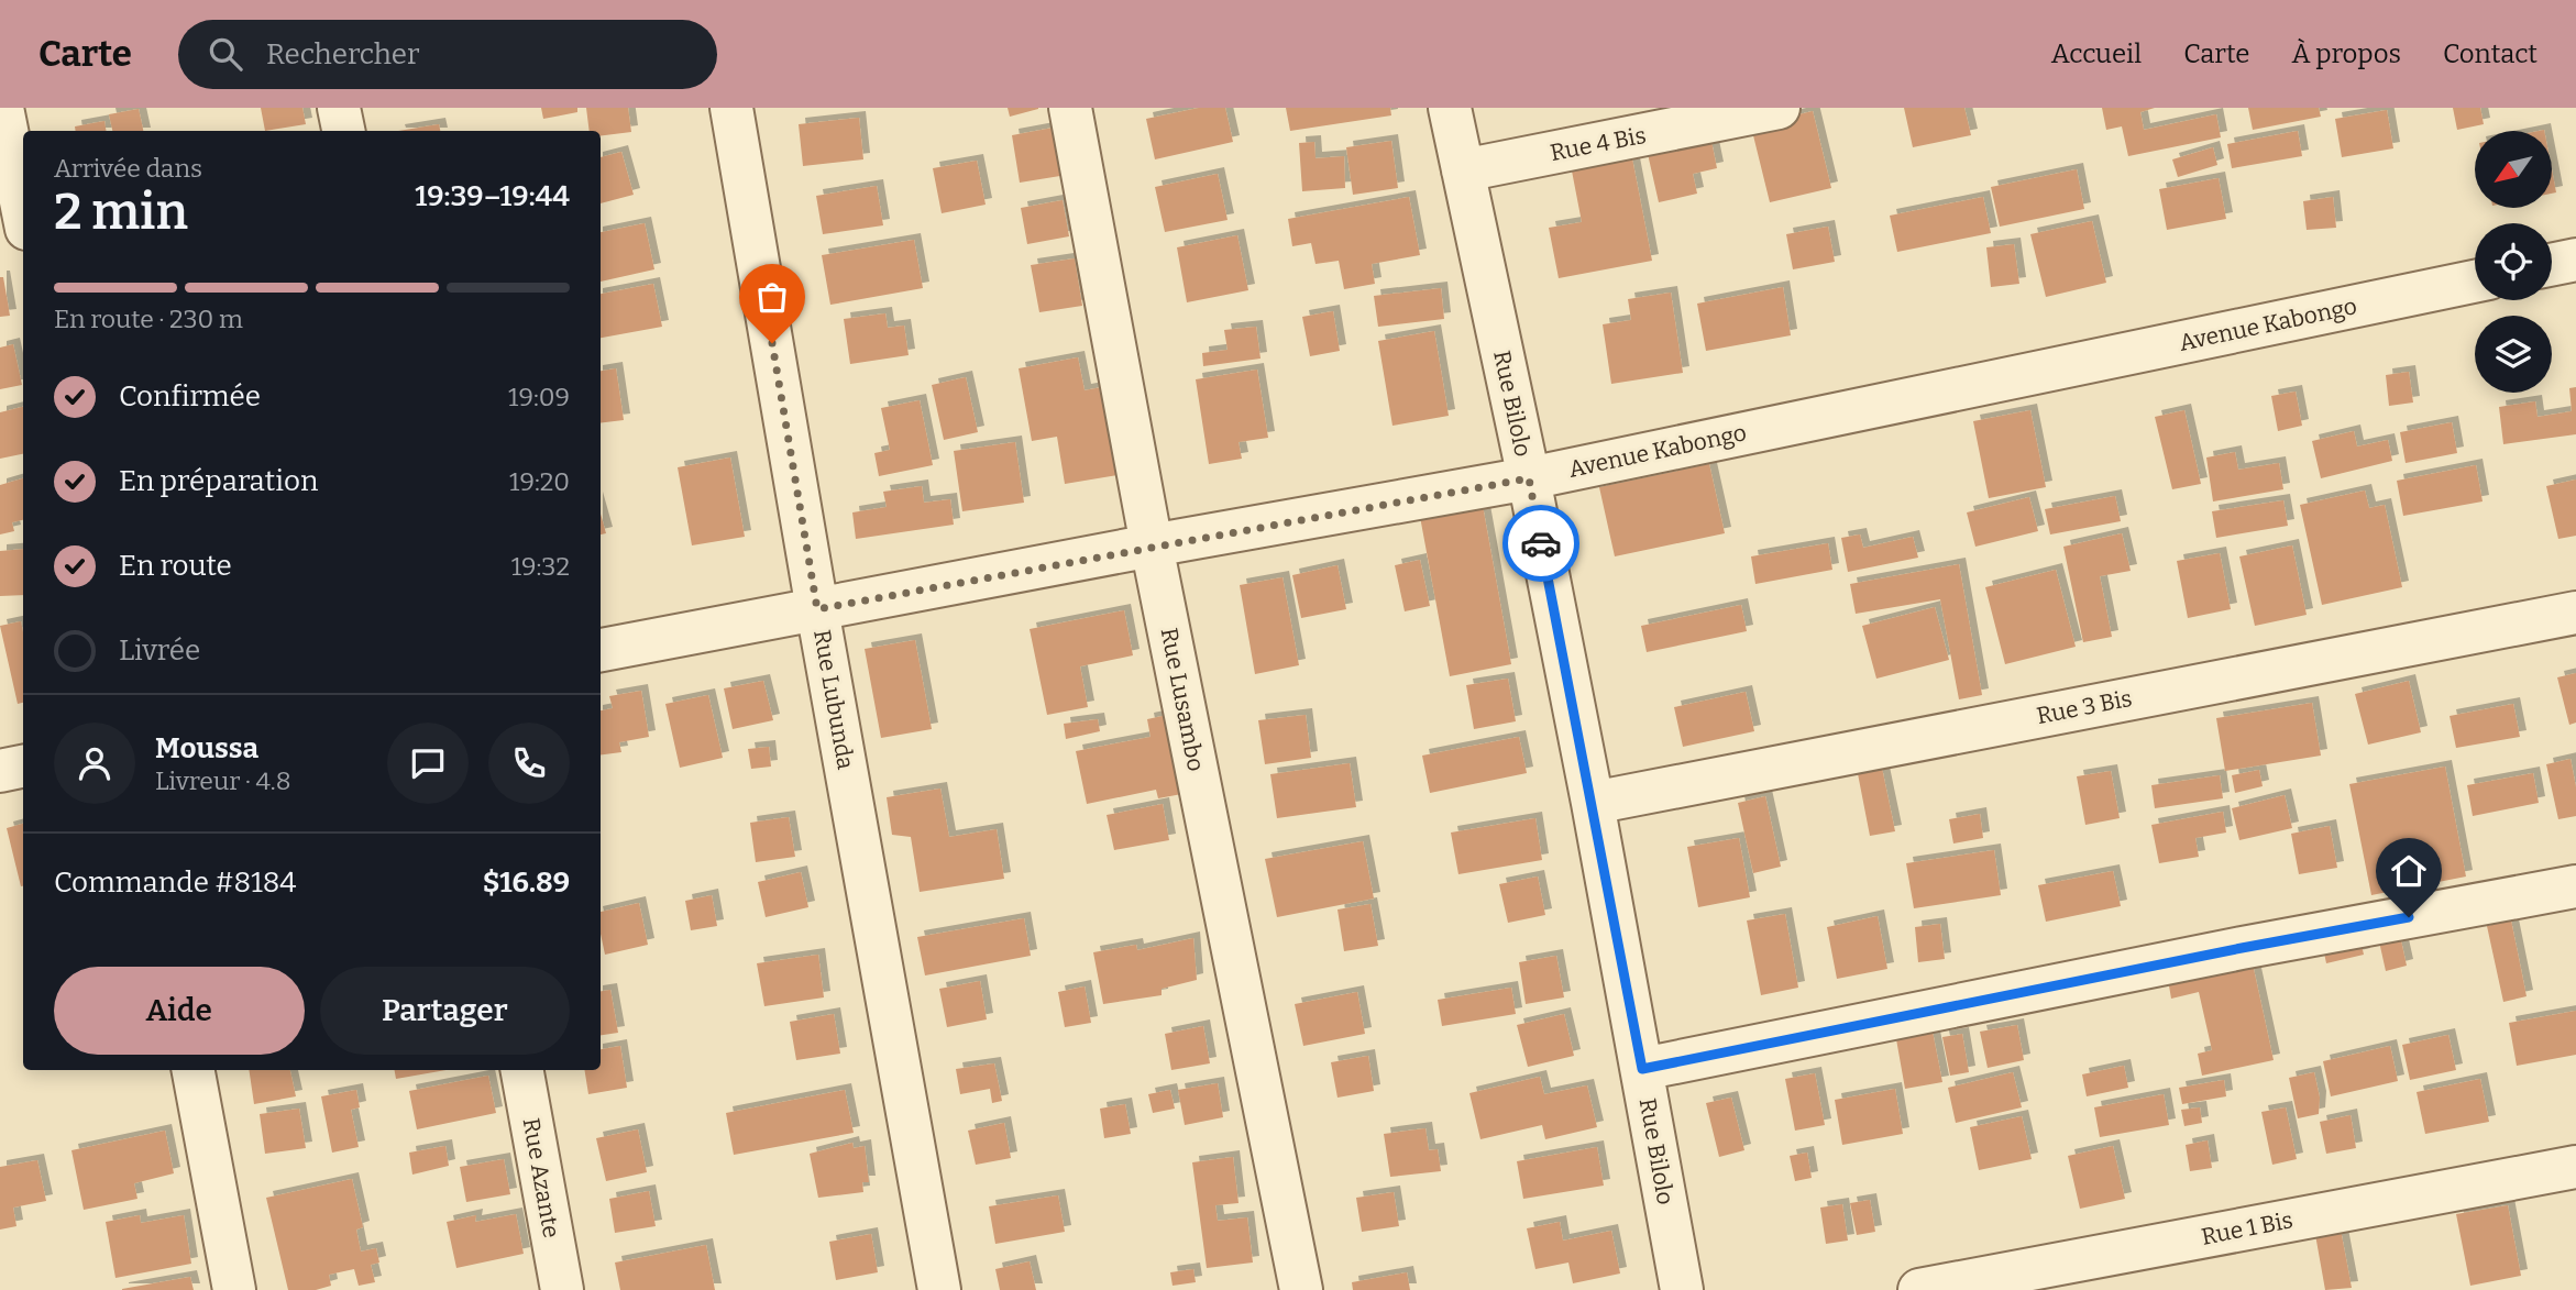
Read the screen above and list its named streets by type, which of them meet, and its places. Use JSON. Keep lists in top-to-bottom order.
{
  "streets": {
    "street": [
      "Rue 4 Bis",
      "Avenue Kabongo",
      "Rue Bilolo",
      "Rue Lubunda",
      "Rue Lusambo",
      "Rue 3 Bis",
      "Rue Azante",
      "Rue 1 Bis"
    ]
  },
  "crossings": [
    ["Rue 4 Bis", "Rue Bilolo"],
    ["Avenue Kabongo", "Rue Bilolo"],
    ["Avenue Kabongo", "Rue Lubunda"],
    ["Avenue Kabongo", "Rue Lusambo"],
    ["Rue Bilolo", "Rue 3 Bis"]
  ],
  "north": "bottom left",
  "page": {
    "header": "Carte",
    "search": "Rechercher",
    "nav": [
      "Accueil",
      "Carte",
      "À propos",
      "Contact"
    ],
    "heading": ["2 min", "Arrivée dans", "19:39–19:44"],
    "panel": [
      "Moussa",
      "Livreur · 4.8",
      "Commande #8184",
      "$16.89"
    ],
    "bar": "En route · 230 m",
    "list": [
      ["Confirmée", "19:09"],
      ["En préparation", "19:20"],
      ["En route", "19:32"],
      "Livrée"
    ],
    "buttons": ["Aide", "Partager"]
  }
}
